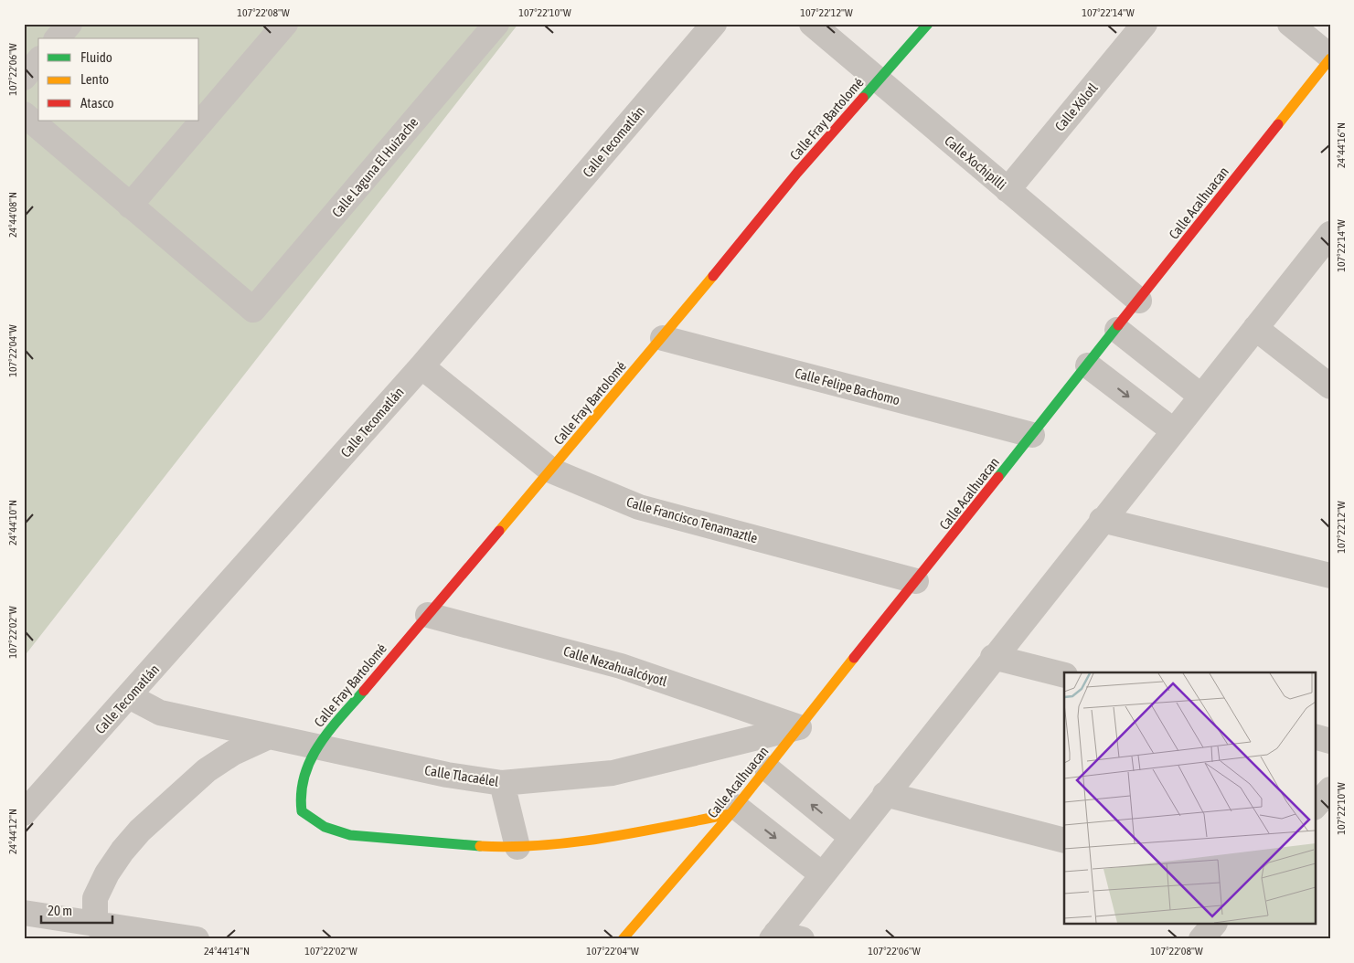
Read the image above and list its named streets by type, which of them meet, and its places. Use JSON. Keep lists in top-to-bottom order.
{
  "streets": {
    "street": [
      "Calle Xólotl",
      "Calle Fray Bartolomé",
      "Calle Tecomatlán",
      "Calle Xochipilli",
      "Calle Laguna El Huizache",
      "Calle Acalhuacan",
      "Calle Felipe Bachomo",
      "Calle Francisco Tenamaztle",
      "Calle Nezahualcóyotl",
      "Calle Tlacaélel"
    ]
  },
  "crossings": [
    ["Calle Xólotl", "Calle Xochipilli"],
    ["Calle Fray Bartolomé", "Calle Xochipilli"],
    ["Calle Fray Bartolomé", "Calle Felipe Bachomo"],
    ["Calle Fray Bartolomé", "Calle Francisco Tenamaztle"],
    ["Calle Fray Bartolomé", "Calle Nezahualcóyotl"],
    ["Calle Fray Bartolomé", "Calle Tlacaélel"],
    ["Calle Tecomatlán", "Calle Francisco Tenamaztle"],
    ["Calle Tecomatlán", "Calle Tlacaélel"],
    ["Calle Xochipilli", "Calle Acalhuacan"],
    ["Calle Acalhuacan", "Calle Felipe Bachomo"],
    ["Calle Acalhuacan", "Calle Francisco Tenamaztle"],
    ["Calle Acalhuacan", "Calle Nezahualcóyotl"],
    ["Calle Acalhuacan", "Calle Tlacaélel"],
    ["Calle Nezahualcóyotl", "Calle Tlacaélel"]
  ],
  "legend": ["Fluido", "Lento", "Atasco"],
  "scale_bar": "20 m",
  "coordinates": [
    "107°22'08\"W",
    "107°22'10\"W",
    "107°22'12\"W",
    "107°22'14\"W",
    "107°22'06\"W",
    "24°44'16\"N",
    "24°44'08\"N",
    "107°22'04\"W",
    "24°44'10\"N",
    "107°22'02\"W",
    "24°44'12\"N",
    "24°44'14\"N"
  ]
}
